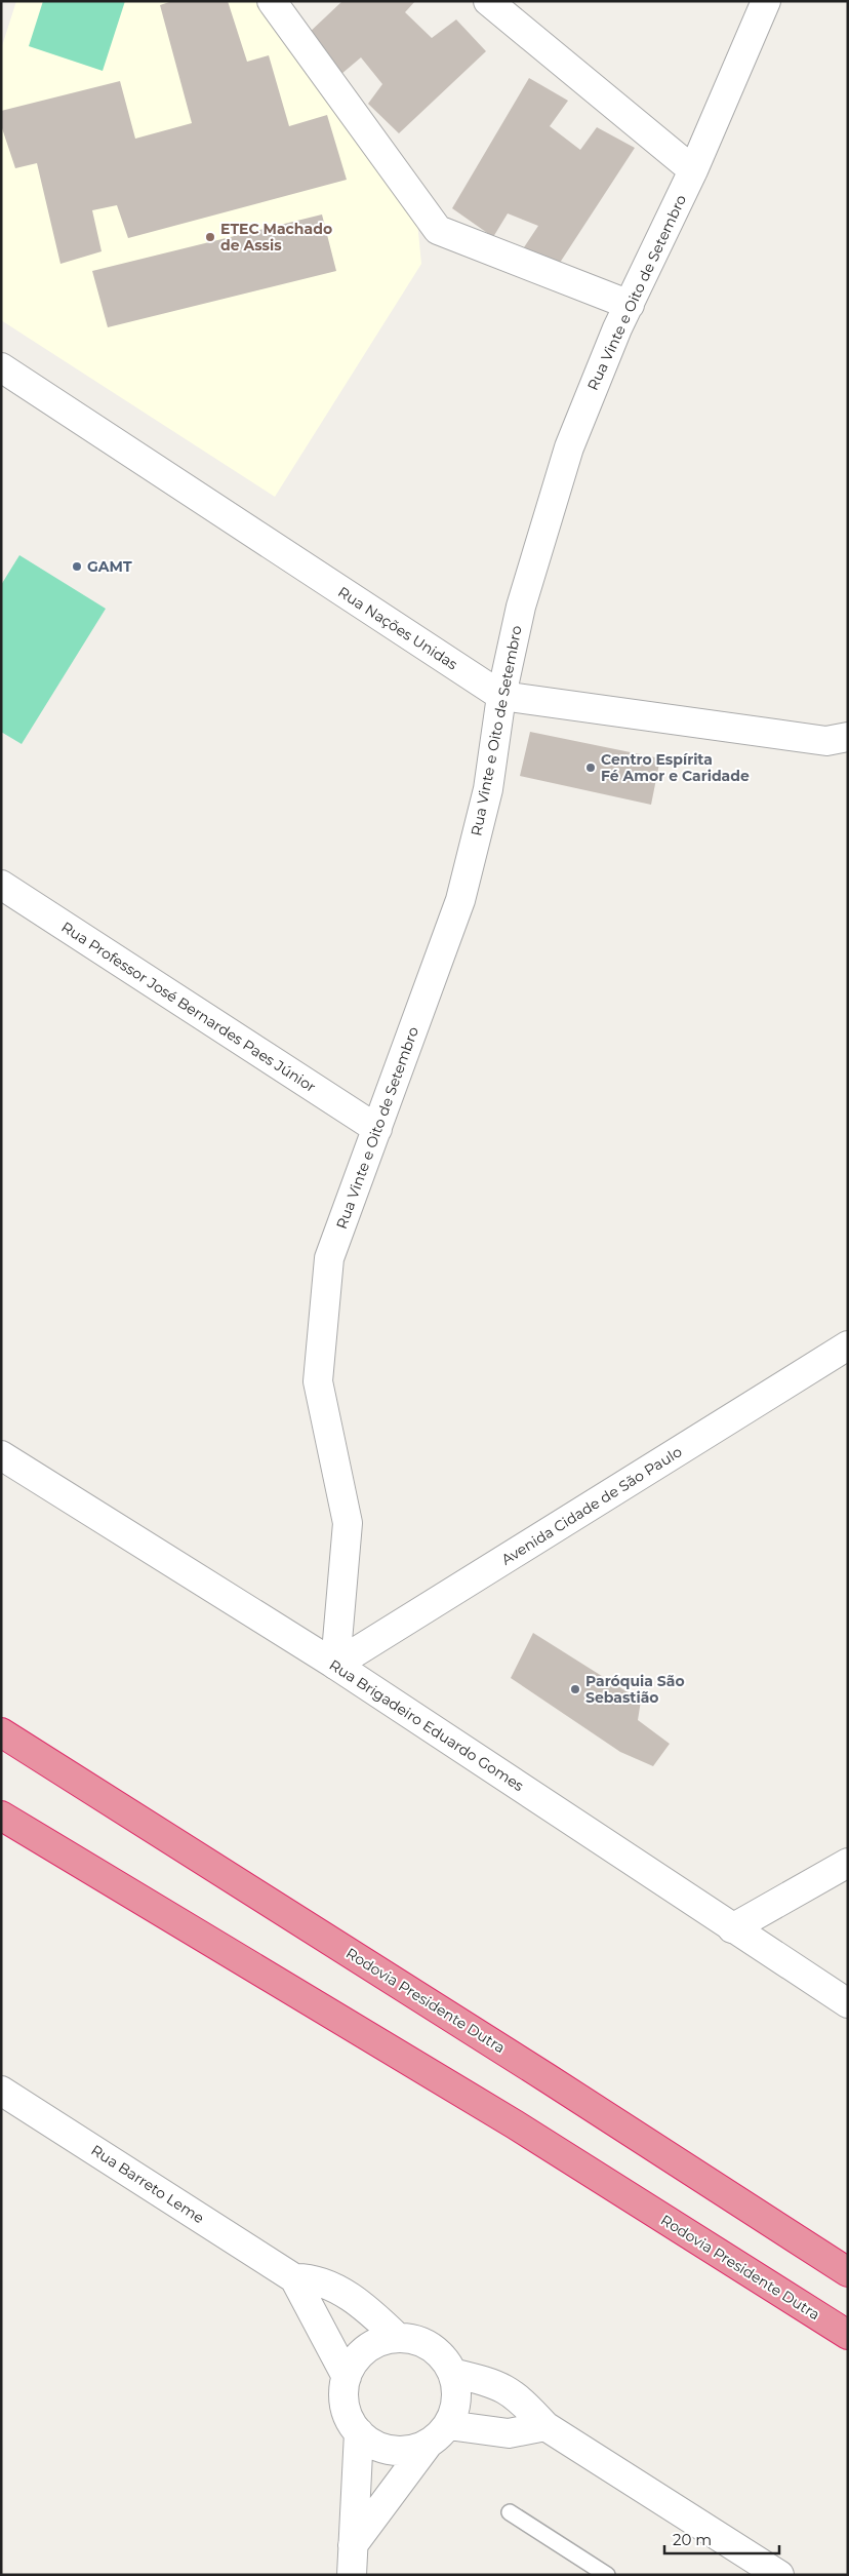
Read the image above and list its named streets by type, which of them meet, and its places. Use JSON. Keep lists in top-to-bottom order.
{
  "streets": {
    "highway": ["Rodovia Presidente Dutra"],
    "street": [
      "Rua Vinte e Oito de Setembro",
      "Rua Nações Unidas",
      "Rua Professor José Bernardes Paes Júnior",
      "Avenida Cidade de São Paulo",
      "Rua Brigadeiro Eduardo Gomes",
      "Rua Barreto Leme"
    ]
  },
  "crossings": [
    ["Rua Vinte e Oito de Setembro", "Rua Nações Unidas"],
    ["Rua Vinte e Oito de Setembro", "Rua Professor José Bernardes Paes Júnior"],
    ["Rua Vinte e Oito de Setembro", "Avenida Cidade de São Paulo"],
    ["Rua Vinte e Oito de Setembro", "Rua Brigadeiro Eduardo Gomes"],
    ["Avenida Cidade de São Paulo", "Rua Brigadeiro Eduardo Gomes"]
  ],
  "places": [
    "ETEC Machado de Assis",
    "GAMT",
    "Centro Espírita Fé Amor e Caridade",
    "Paróquia São Sebastião"
  ],
  "scale_bar": "20 m"
}
